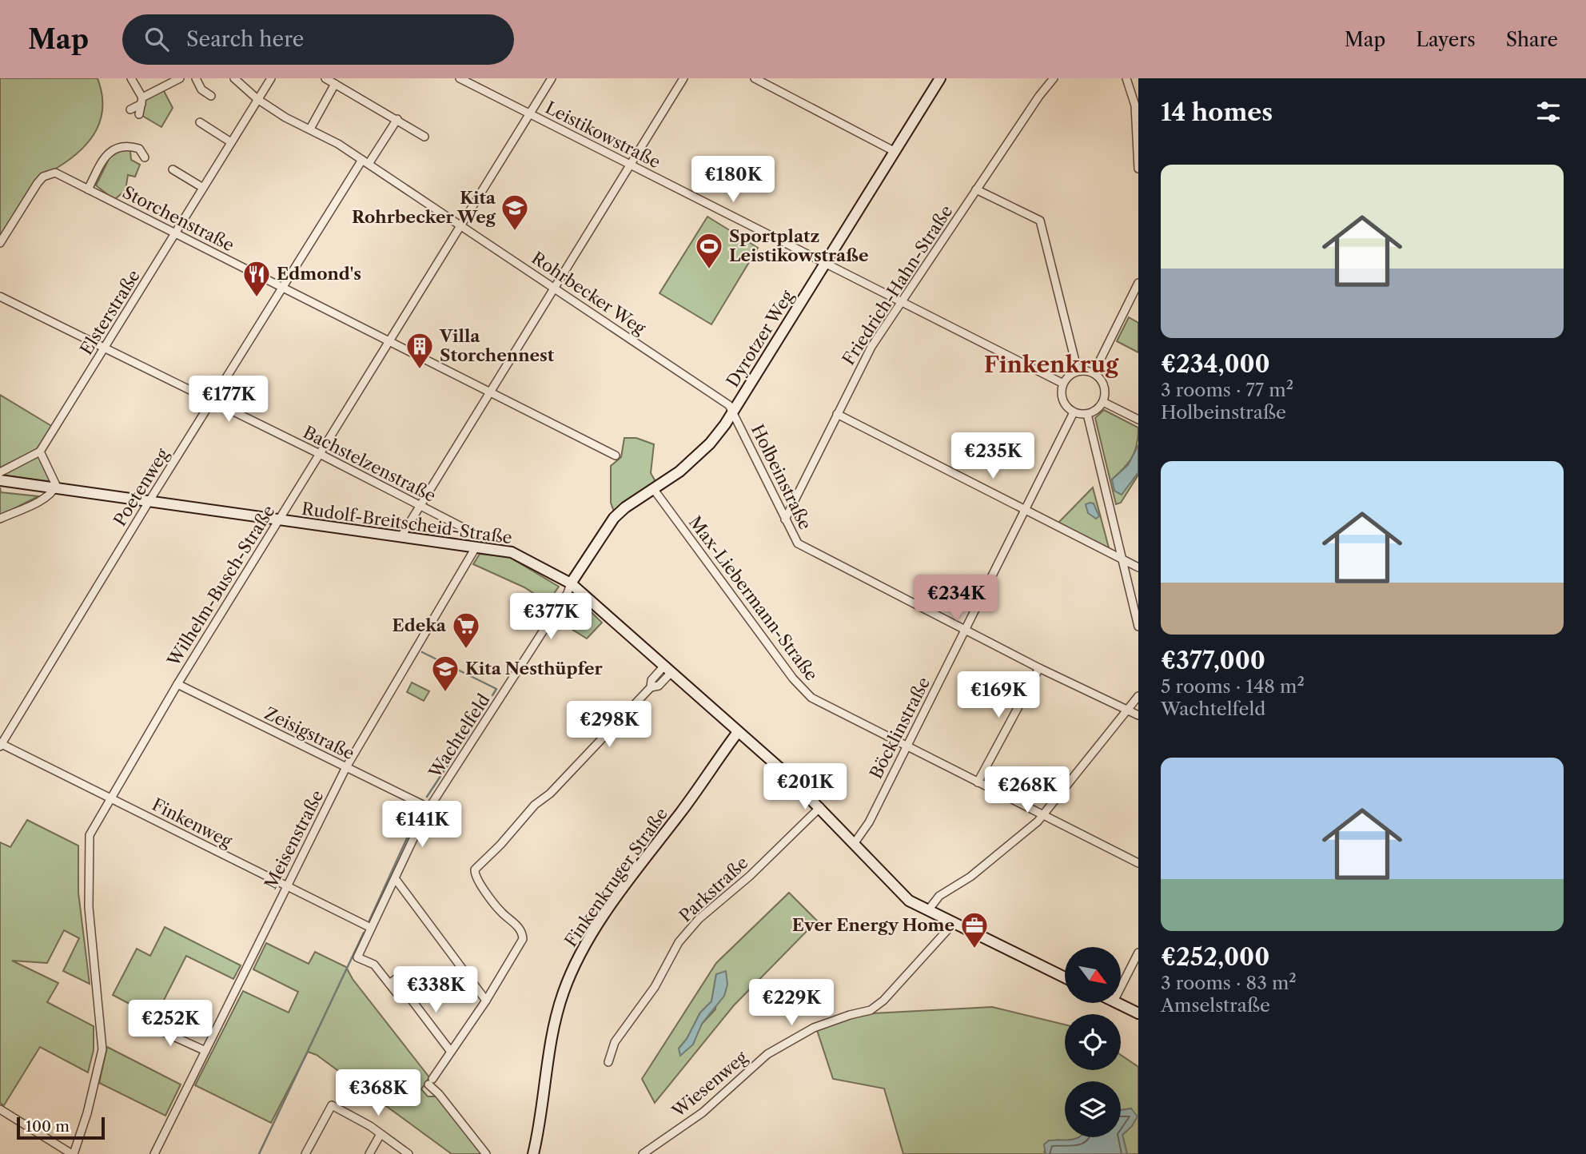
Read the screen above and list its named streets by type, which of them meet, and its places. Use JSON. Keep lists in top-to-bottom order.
{
  "streets": {
    "street": [
      "Leistikowstraße",
      "Storchenstraße",
      "Friedrich-Hahn-Straße",
      "Rohrbecker Weg",
      "Elsterstraße",
      "Dyrotzer Weg",
      "Bachstelzenstraße",
      "Holbeinstraße",
      "Poetenweg",
      "Rudolf-Breitscheid-Straße",
      "Wilhelm-Busch-Straße",
      "Max-Liebermann-Straße",
      "Böcklinstraße",
      "Zeisigstraße",
      "Wachtelfeld",
      "Finkenweg",
      "Meisenstraße",
      "Finkenkruger Straße",
      "Parkstraße",
      "Wiesenweg"
    ]
  },
  "crossings": [
    ["Leistikowstraße", "Friedrich-Hahn-Straße"],
    ["Leistikowstraße", "Dyrotzer Weg"],
    ["Leistikowstraße", "Wilhelm-Busch-Straße"],
    ["Leistikowstraße", "Böcklinstraße"],
    ["Storchenstraße", "Elsterstraße"],
    ["Storchenstraße", "Poetenweg"],
    ["Storchenstraße", "Wilhelm-Busch-Straße"],
    ["Friedrich-Hahn-Straße", "Holbeinstraße"],
    ["Rohrbecker Weg", "Elsterstraße"],
    ["Rohrbecker Weg", "Dyrotzer Weg"],
    ["Rohrbecker Weg", "Holbeinstraße"],
    ["Rohrbecker Weg", "Poetenweg"],
    ["Rohrbecker Weg", "Wilhelm-Busch-Straße"],
    ["Elsterstraße", "Bachstelzenstraße"],
    ["Dyrotzer Weg", "Holbeinstraße"],
    ["Dyrotzer Weg", "Rudolf-Breitscheid-Straße"],
    ["Dyrotzer Weg", "Max-Liebermann-Straße"],
    ["Dyrotzer Weg", "Wachtelfeld"],
    ["Bachstelzenstraße", "Poetenweg"],
    ["Bachstelzenstraße", "Wilhelm-Busch-Straße"],
    ["Holbeinstraße", "Böcklinstraße"],
    ["Poetenweg", "Rudolf-Breitscheid-Straße"],
    ["Poetenweg", "Finkenweg"],
    ["Rudolf-Breitscheid-Straße", "Wilhelm-Busch-Straße"],
    ["Rudolf-Breitscheid-Straße", "Böcklinstraße"],
    ["Rudolf-Breitscheid-Straße", "Wachtelfeld"],
    ["Rudolf-Breitscheid-Straße", "Meisenstraße"],
    ["Rudolf-Breitscheid-Straße", "Finkenkruger Straße"],
    ["Rudolf-Breitscheid-Straße", "Parkstraße"],
    ["Rudolf-Breitscheid-Straße", "Wiesenweg"],
    ["Wilhelm-Busch-Straße", "Zeisigstraße"],
    ["Wilhelm-Busch-Straße", "Finkenweg"],
    ["Max-Liebermann-Straße", "Böcklinstraße"],
    ["Zeisigstraße", "Wachtelfeld"],
    ["Zeisigstraße", "Meisenstraße"],
    ["Wachtelfeld", "Finkenweg"],
    ["Finkenweg", "Meisenstraße"]
  ],
  "districts": ["Finkenkrug"],
  "places": {
    "school or university": ["Kita Rohrbecker Weg", "Kita Nesthüpfer"],
    "sports": ["Sportplatz Leistikowstraße"],
    "restaurant": ["Edmond's"],
    "building": ["Villa Storchennest"],
    "supermarket": ["Edeka"],
    "office": ["Ever Energy Home"]
  },
  "scale_bar": "100 m",
  "north": "bottom right",
  "page": {
    "header": "Map",
    "search": "Search here",
    "nav": ["Map", "Layers", "Share"],
    "heading": "14 homes",
    "list": [
      {
        "name": "€234,000",
        "note": "3 rooms · 77 m² · Holbeinstraße"
      },
      {
        "name": "€377,000",
        "note": "5 rooms · 148 m² · Wachtelfeld"
      },
      {
        "name": "€252,000",
        "note": "3 rooms · 83 m² · Amselstraße"
      }
    ],
    "price": [
      "€180K",
      "€177K",
      "€235K",
      "€234K",
      "€377K",
      "€169K",
      "€298K",
      "€201K",
      "€268K",
      "€141K",
      "€338K",
      "€229K",
      "€252K",
      "€368K"
    ],
    "scale": "100 m"
  }
}
